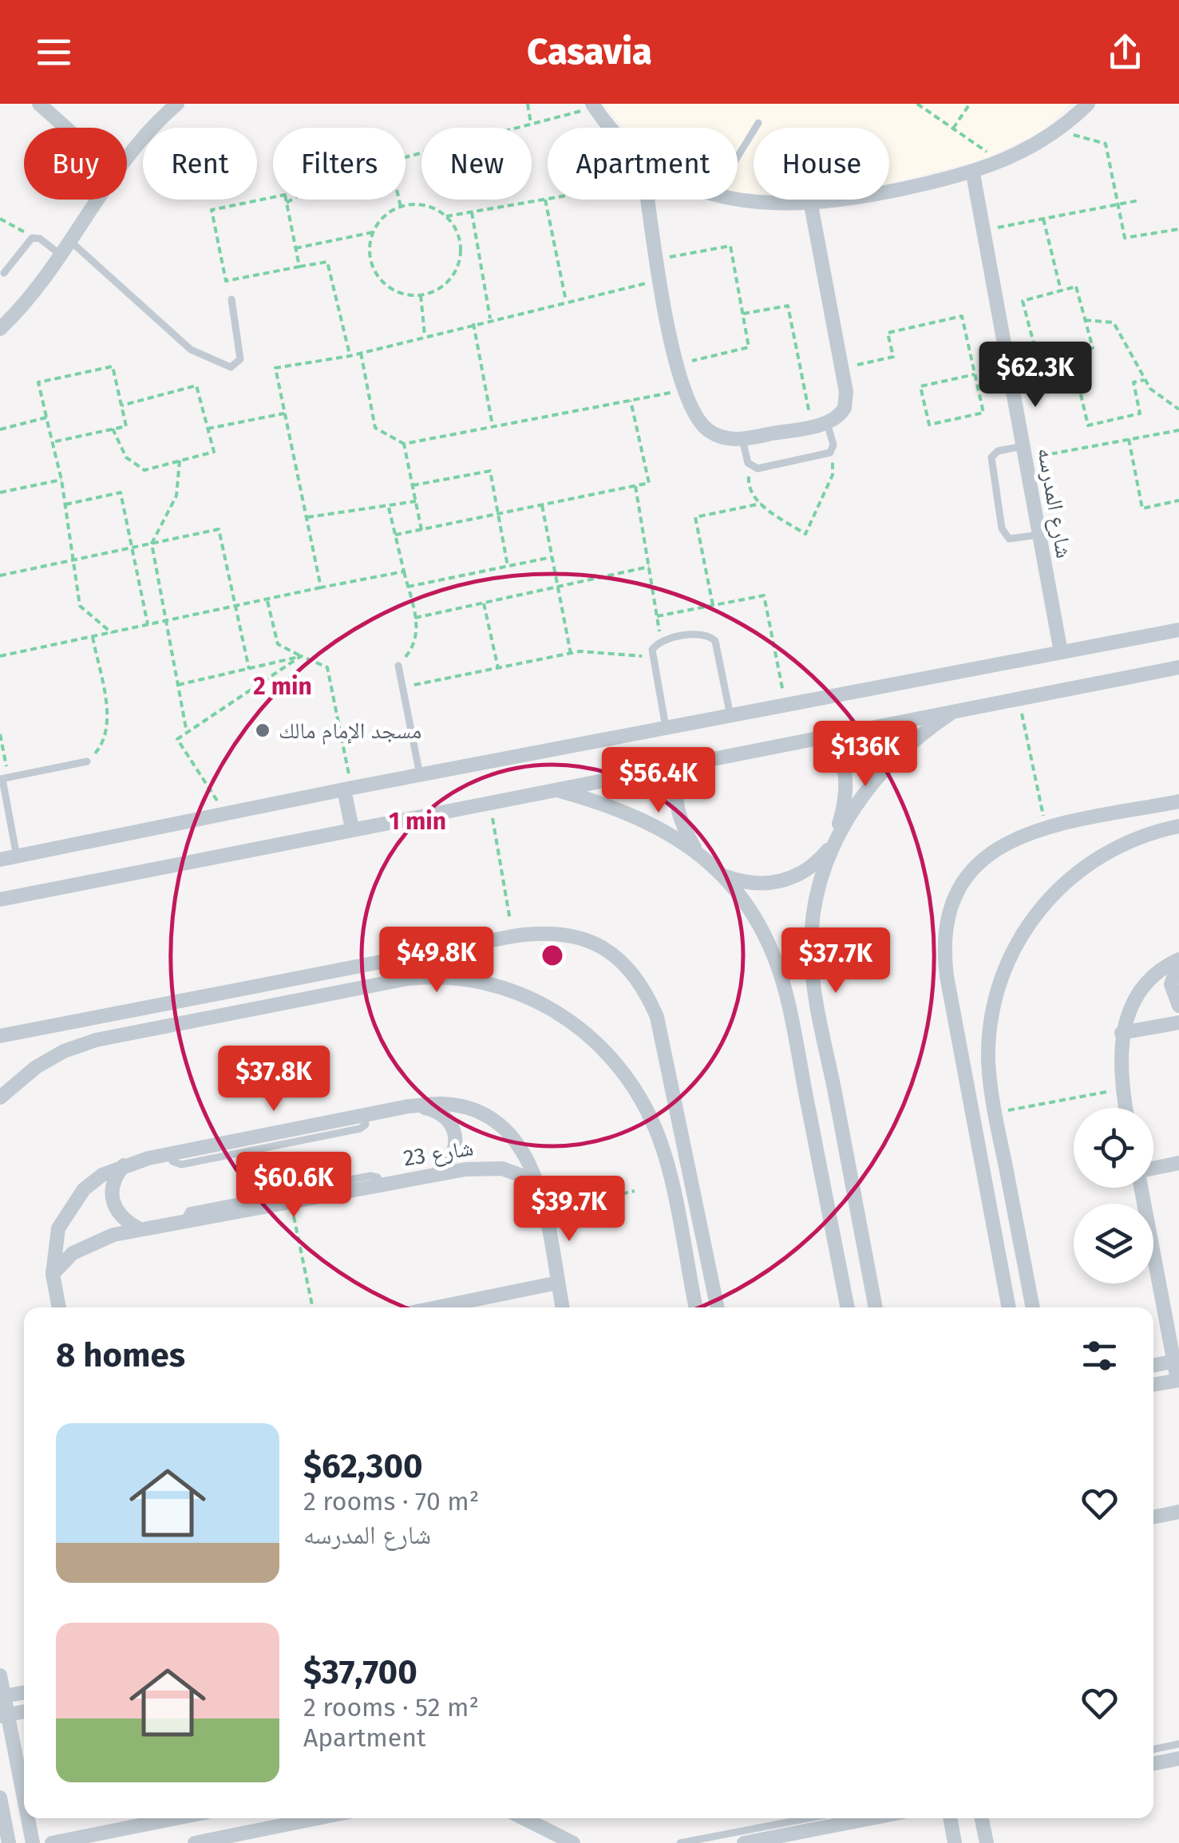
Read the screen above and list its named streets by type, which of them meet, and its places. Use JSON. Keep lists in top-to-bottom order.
{
  "streets": {
    "street": ["شارع المدرسه", "شارع 23"]
  },
  "places": ["مسجد الإمام مالك"],
  "page": {
    "header": "Casavia",
    "chip": [
      "Buy",
      "Rent",
      "Filters",
      "New",
      "Apartment",
      "House"
    ],
    "price": [
      "$62.3K",
      "$136K",
      "$56.4K",
      "$49.8K",
      "$37.7K",
      "$37.8K",
      "$60.6K",
      "$39.7K"
    ],
    "heading": "8 homes",
    "list": [
      {
        "name": "$62,300",
        "note": "2 rooms · 70 m² · شارع المدرسه"
      },
      {
        "name": "$37,700",
        "note": "2 rooms · 52 m² · Apartment"
      }
    ]
  },
  "rings": ["2 min", "1 min"]
}
